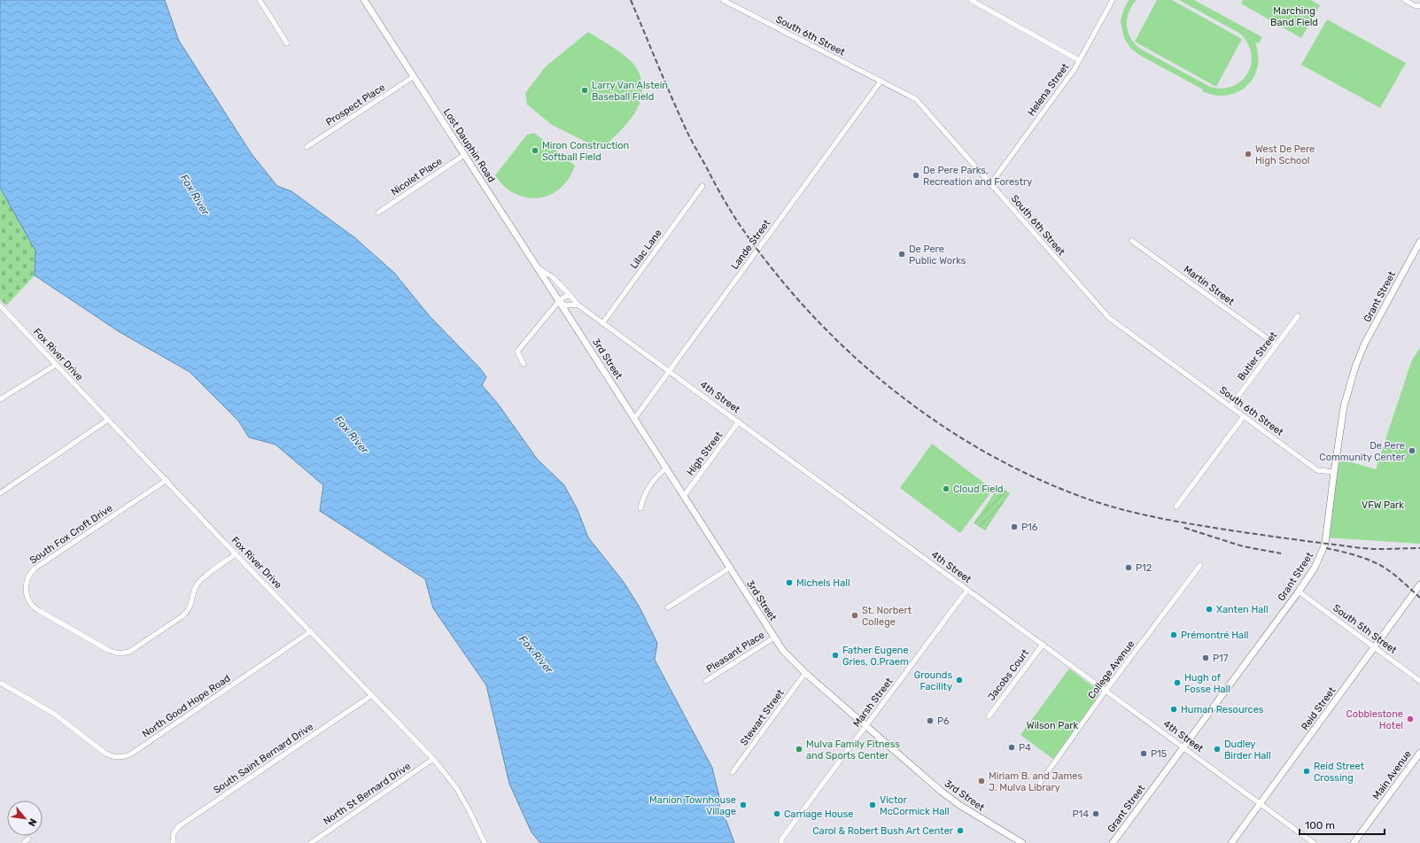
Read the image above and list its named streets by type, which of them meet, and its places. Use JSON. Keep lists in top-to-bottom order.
{
  "streets": {
    "main road": [
      "Lost Dauphin Road",
      "Grant Street",
      "3rd Street",
      "Reid Street",
      "Main Avenue"
    ],
    "street": [
      "South 6th Street",
      "Helena Street",
      "Prospect Place",
      "Nicolet Place",
      "Lande Street",
      "Lilac Lane",
      "Martin Street",
      "Fox River Drive",
      "Butler Street",
      "4th Street",
      "High Street",
      "South Fox Croft Drive",
      "South 5th Street",
      "Pleasant Place",
      "College Avenue",
      "Jacobs Court",
      "Marsh Street",
      "North Good Hope Road",
      "Stewart Street",
      "South Saint Bernard Drive",
      "North St Bernard Drive"
    ]
  },
  "crossings": [
    ["South 6th Street", "Helena Street"],
    ["South 6th Street", "Lande Street"],
    ["South 6th Street", "Grant Street"],
    ["South 6th Street", "Butler Street"],
    ["Prospect Place", "Lost Dauphin Road"],
    ["Lost Dauphin Road", "Nicolet Place"],
    ["Lost Dauphin Road", "3rd Street"],
    ["Lost Dauphin Road", "4th Street"],
    ["Lande Street", "3rd Street"],
    ["Lande Street", "4th Street"],
    ["Lilac Lane", "4th Street"],
    ["Martin Street", "Butler Street"],
    ["Grant Street", "4th Street"],
    ["Grant Street", "South 5th Street"],
    ["Fox River Drive", "South Fox Croft Drive"],
    ["Fox River Drive", "North Good Hope Road"],
    ["Fox River Drive", "South Saint Bernard Drive"],
    ["Fox River Drive", "North St Bernard Drive"],
    ["3rd Street", "4th Street"],
    ["3rd Street", "High Street"],
    ["3rd Street", "Pleasant Place"],
    ["3rd Street", "Marsh Street"],
    ["3rd Street", "Stewart Street"],
    ["4th Street", "High Street"],
    ["4th Street", "College Avenue"],
    ["4th Street", "Jacobs Court"],
    ["4th Street", "Marsh Street"],
    ["4th Street", "Reid Street"],
    ["South 5th Street", "Reid Street"]
  ],
  "water": ["Fox River"],
  "parks": ["Marching Band Field", "VFW Park", "Wilson Park"],
  "places": [
    "Larry Van Alstein Baseball Field",
    "Miron Construction Softball Field",
    "West De Pere High School",
    "De Pere Parks, Recreation and Forestry",
    "De Pere Public Works",
    "De Pere Community Center",
    "Cloud Field",
    "P16",
    "P12",
    "Michels Hall",
    "Xanten Hall",
    "St. Norbert College",
    "Prémontré Hall",
    "Father Eugene Gries, O.Praem",
    "P17",
    "Grounds Facility",
    "Hugh of Fosse Hall",
    "Human Resources",
    "Cobblestone Hotel",
    "P6",
    "P4",
    "Mulva Family Fitness and Sports Center",
    "Dudley Birder Hall",
    "P15",
    "Reid Street Crossing",
    "Miriam B. and James J. Mulva Library",
    "Manion Townhouse Village",
    "Victor McCormick Hall",
    "Carriage House",
    "P14",
    "Carol & Robert Bush Art Center"
  ],
  "scale_bar": "100 m",
  "north": "bottom right"
}
